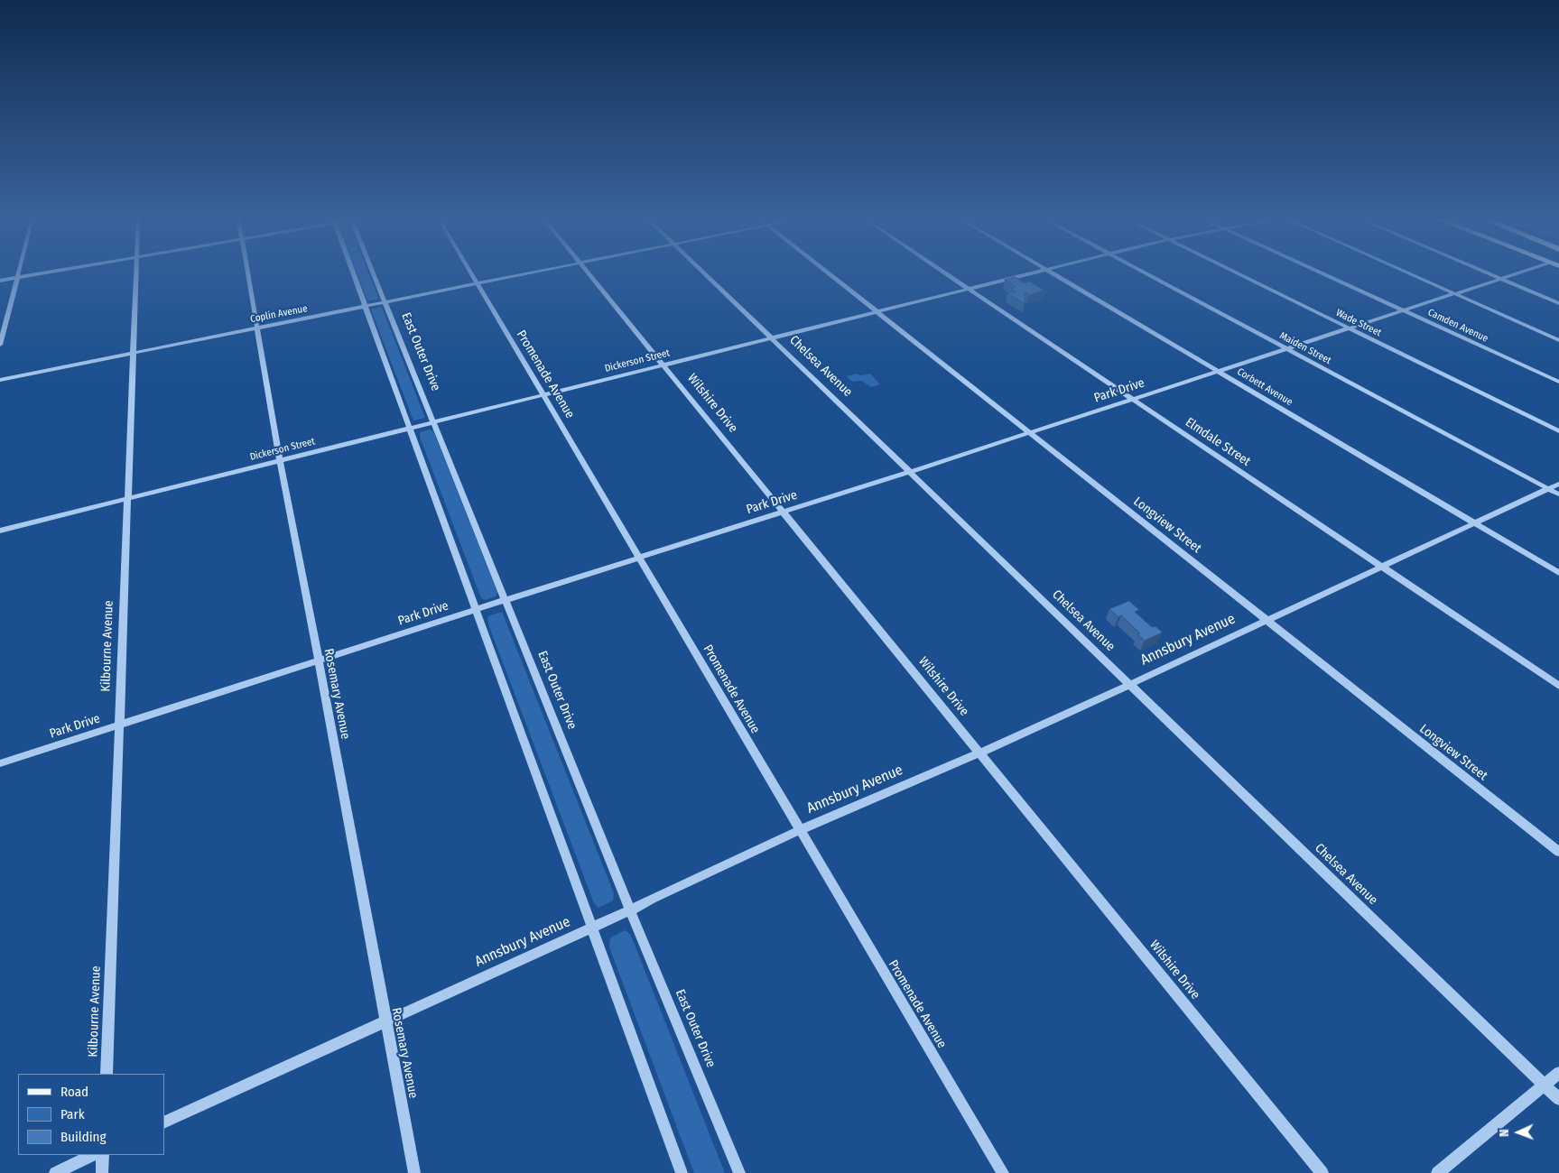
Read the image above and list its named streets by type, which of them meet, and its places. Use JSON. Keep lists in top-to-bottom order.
{
  "streets": {
    "street": [
      "Coplin Avenue",
      "Wade Street",
      "Camden Avenue",
      "Maiden Street",
      "East Outer Drive",
      "Dickerson Street",
      "Chelsea Avenue",
      "Promenade Avenue",
      "Corbett Avenue",
      "Park Drive",
      "Wilshire Drive",
      "Elmdale Street",
      "Longview Street",
      "Annsbury Avenue",
      "Kilbourne Avenue",
      "Rosemary Avenue"
    ]
  },
  "crossings": [
    ["Coplin Avenue", "East Outer Drive"],
    ["Coplin Avenue", "Promenade Avenue"],
    ["Coplin Avenue", "Kilbourne Avenue"],
    ["Coplin Avenue", "Rosemary Avenue"],
    ["Wade Street", "Park Drive"],
    ["Camden Avenue", "Park Drive"],
    ["Maiden Street", "Park Drive"],
    ["Maiden Street", "Annsbury Avenue"],
    ["East Outer Drive", "Dickerson Street"],
    ["East Outer Drive", "Park Drive"],
    ["East Outer Drive", "Annsbury Avenue"],
    ["Dickerson Street", "Chelsea Avenue"],
    ["Dickerson Street", "Promenade Avenue"],
    ["Dickerson Street", "Wilshire Drive"],
    ["Dickerson Street", "Elmdale Street"],
    ["Dickerson Street", "Longview Street"],
    ["Dickerson Street", "Kilbourne Avenue"],
    ["Dickerson Street", "Rosemary Avenue"],
    ["Chelsea Avenue", "Park Drive"],
    ["Chelsea Avenue", "Annsbury Avenue"],
    ["Promenade Avenue", "Park Drive"],
    ["Promenade Avenue", "Annsbury Avenue"],
    ["Corbett Avenue", "Park Drive"],
    ["Corbett Avenue", "Annsbury Avenue"],
    ["Park Drive", "Wilshire Drive"],
    ["Park Drive", "Elmdale Street"],
    ["Park Drive", "Longview Street"],
    ["Park Drive", "Kilbourne Avenue"],
    ["Park Drive", "Rosemary Avenue"],
    ["Wilshire Drive", "Annsbury Avenue"],
    ["Elmdale Street", "Annsbury Avenue"],
    ["Longview Street", "Annsbury Avenue"],
    ["Annsbury Avenue", "Rosemary Avenue"]
  ],
  "legend": ["Road", "Park", "Building"],
  "north": "left"
}
